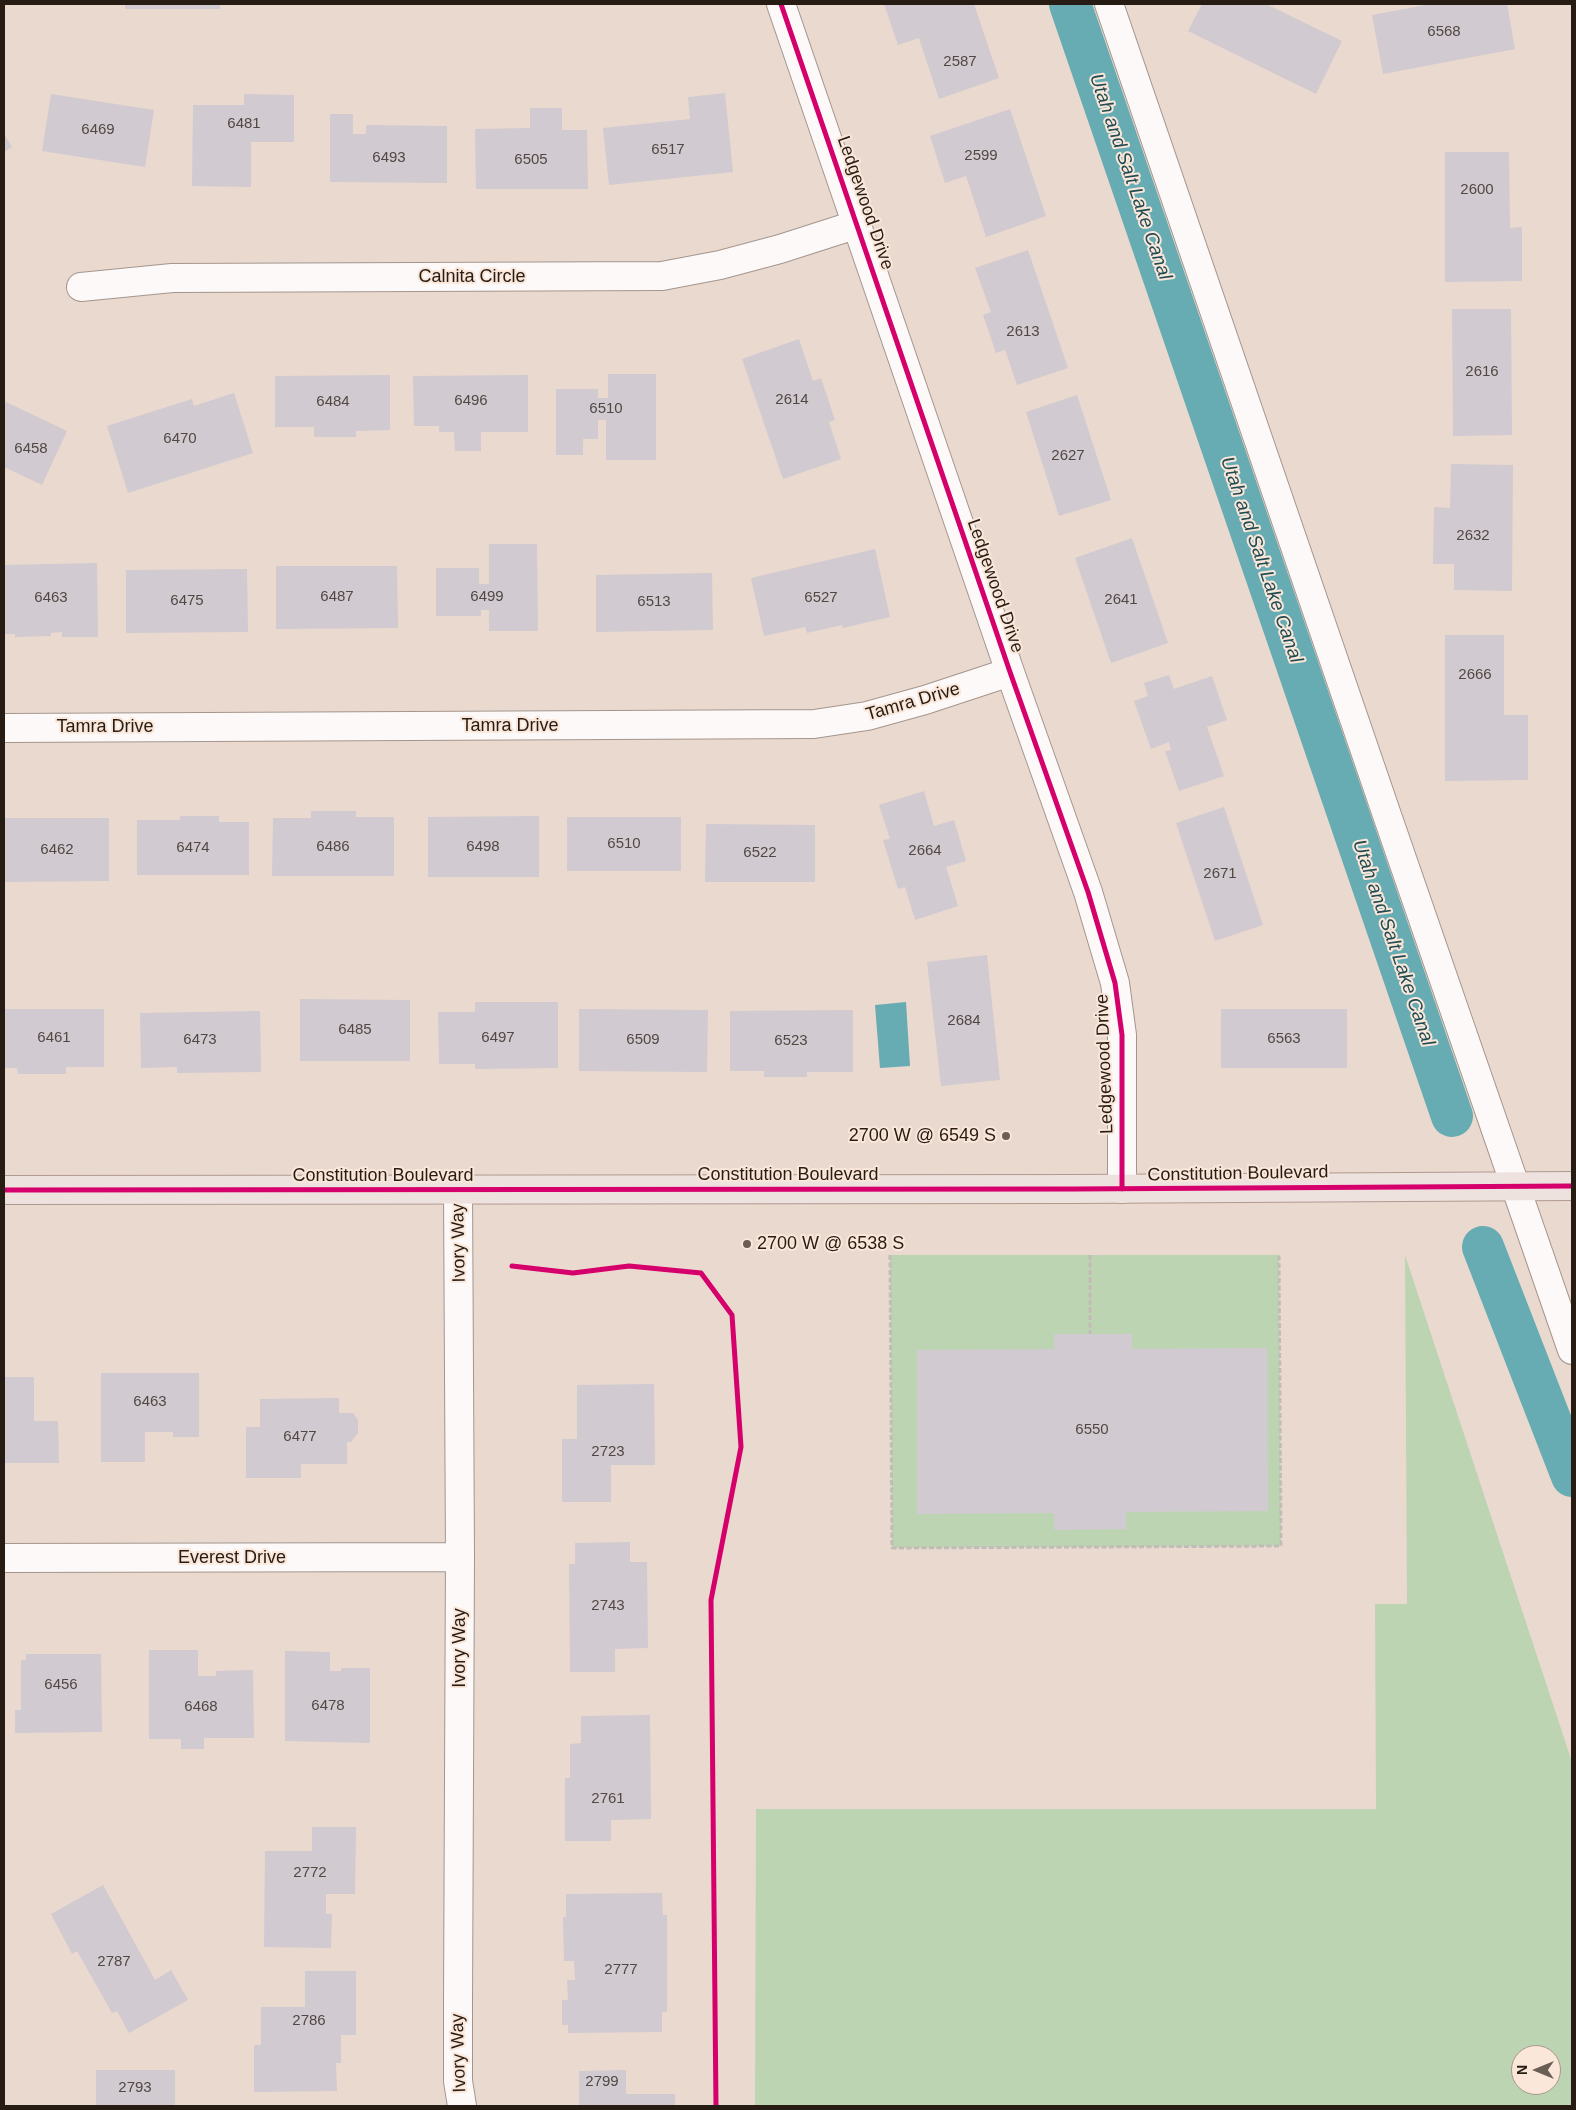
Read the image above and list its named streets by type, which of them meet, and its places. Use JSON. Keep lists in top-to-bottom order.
{
  "streets": {
    "main road": ["Constitution Boulevard"],
    "street": [
      "Ledgewood Drive",
      "Calnita Circle",
      "Tamra Drive",
      "Ivory Way",
      "Everest Drive"
    ]
  },
  "crossings": [
    ["Ledgewood Drive", "Calnita Circle"],
    ["Ledgewood Drive", "Tamra Drive"],
    ["Ledgewood Drive", "Constitution Boulevard"],
    ["Constitution Boulevard", "Ivory Way"],
    ["Ivory Way", "Everest Drive"]
  ],
  "water": ["Utah and Salt Lake Canal"],
  "places": ["2700 W @ 6549 S", "2700 W @ 6538 S"],
  "house_numbers": [
    "6568",
    "2587",
    "6481",
    "6469",
    "6517",
    "2599",
    "6493",
    "6505",
    "2600",
    "2613",
    "2616",
    "2614",
    "6496",
    "6484",
    "6510",
    "6470",
    "6458",
    "2627",
    "2632",
    "6487",
    "6499",
    "6463",
    "6527",
    "2641",
    "6475",
    "6513",
    "2666",
    "6510",
    "6486",
    "6498",
    "6474",
    "6462",
    "2664",
    "6522",
    "2671",
    "2684",
    "6485",
    "6461",
    "6497",
    "6563",
    "6473",
    "6509",
    "6523",
    "6463",
    "6550",
    "6477",
    "2723",
    "2743",
    "6456",
    "6478",
    "6468",
    "2761",
    "2772",
    "2787",
    "2777",
    "2786",
    "2799",
    "2793"
  ],
  "north": "left"
}
